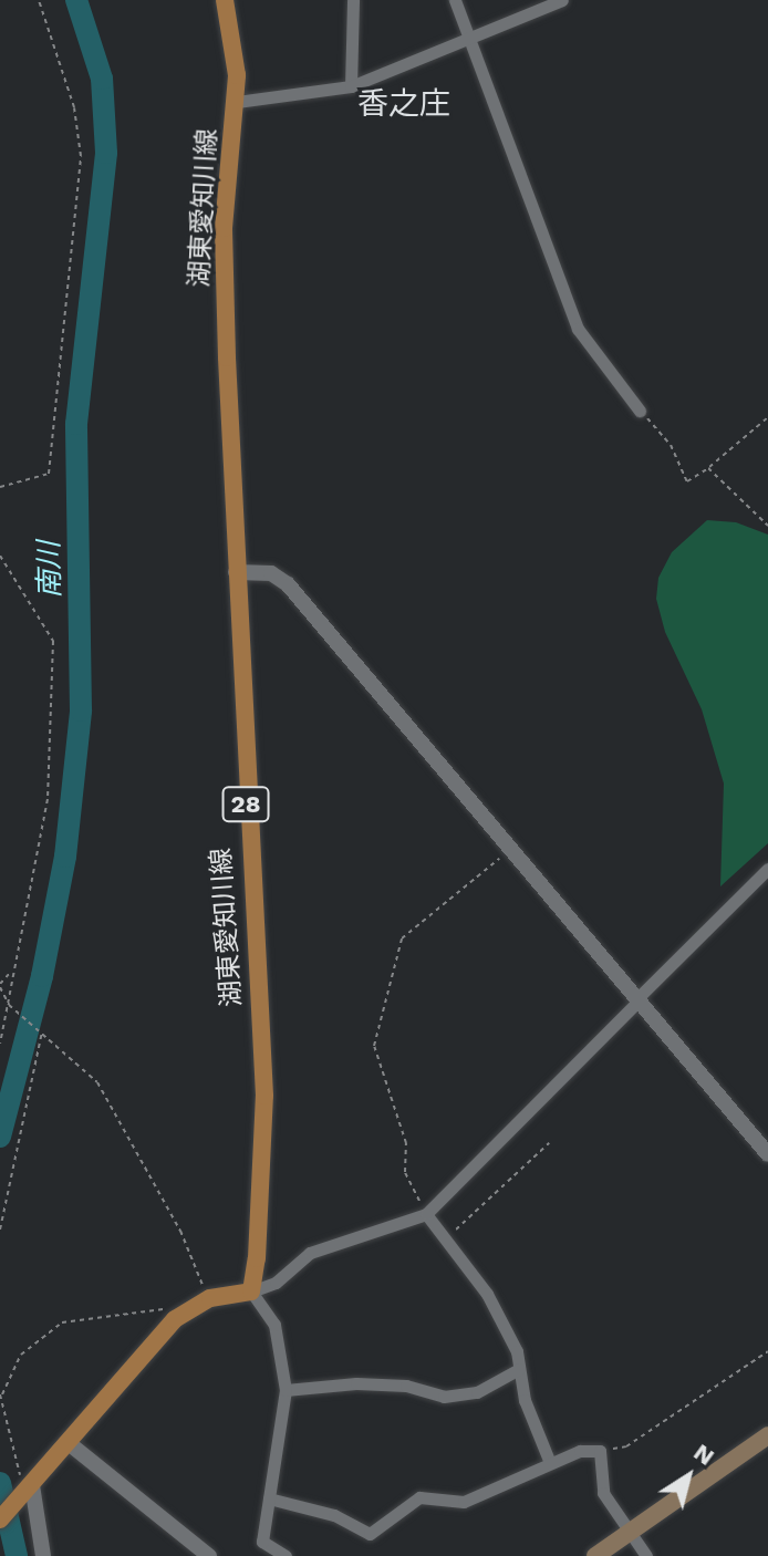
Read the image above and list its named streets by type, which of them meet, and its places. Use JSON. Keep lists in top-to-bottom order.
{
  "streets": {
    "main road": ["湖東愛知川線", "28"]
  },
  "districts": ["香之庄"],
  "water": ["南川"],
  "north": "top right"
}
